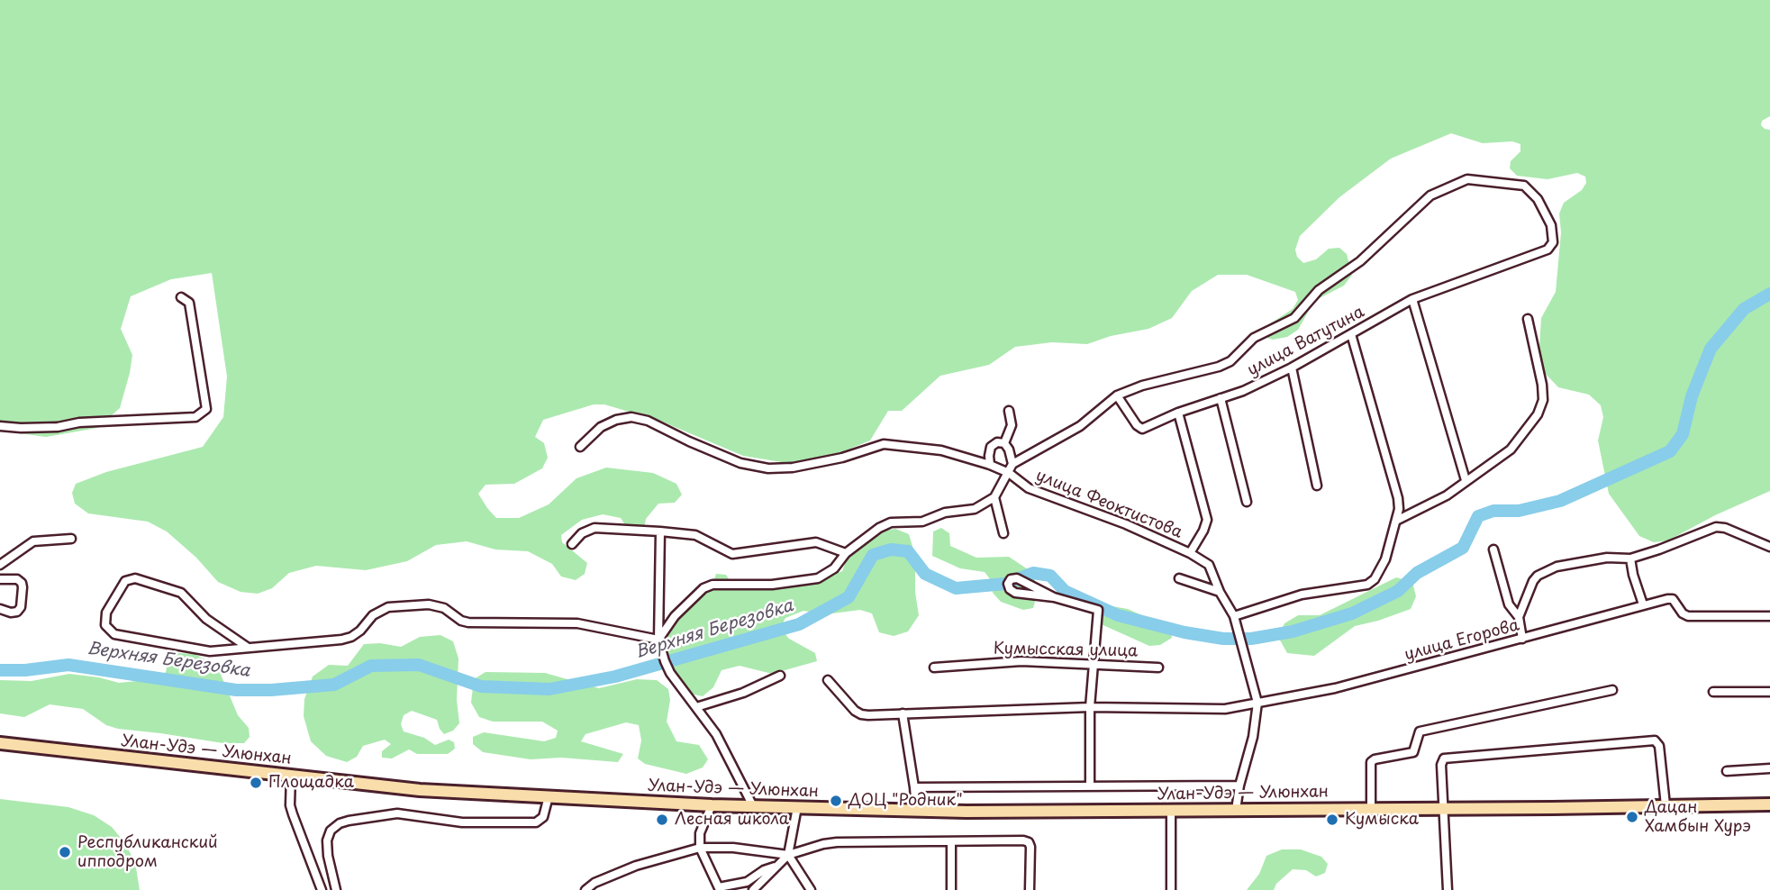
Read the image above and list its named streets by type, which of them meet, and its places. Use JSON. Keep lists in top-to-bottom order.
{
  "streets": {
    "main road": ["Улан-Удэ — Улюнхан"],
    "street": [
      "улица Ватутина",
      "улица Феоктистова",
      "улица Егорова",
      "Кумысская улица"
    ]
  },
  "crossings": [
    ["улица Феоктистова", "улица Егорова"],
    ["улица Феоктистова", "Улан-Удэ — Улюнхан"]
  ],
  "water": ["Верхняя Березовка"],
  "places": [
    "Площадка",
    "ДОЦ \"Родник\"",
    "Дацан Хамбын Хурэ",
    "Лесная школа",
    "Кумыска",
    "Республиканский ипподром"
  ]
}
